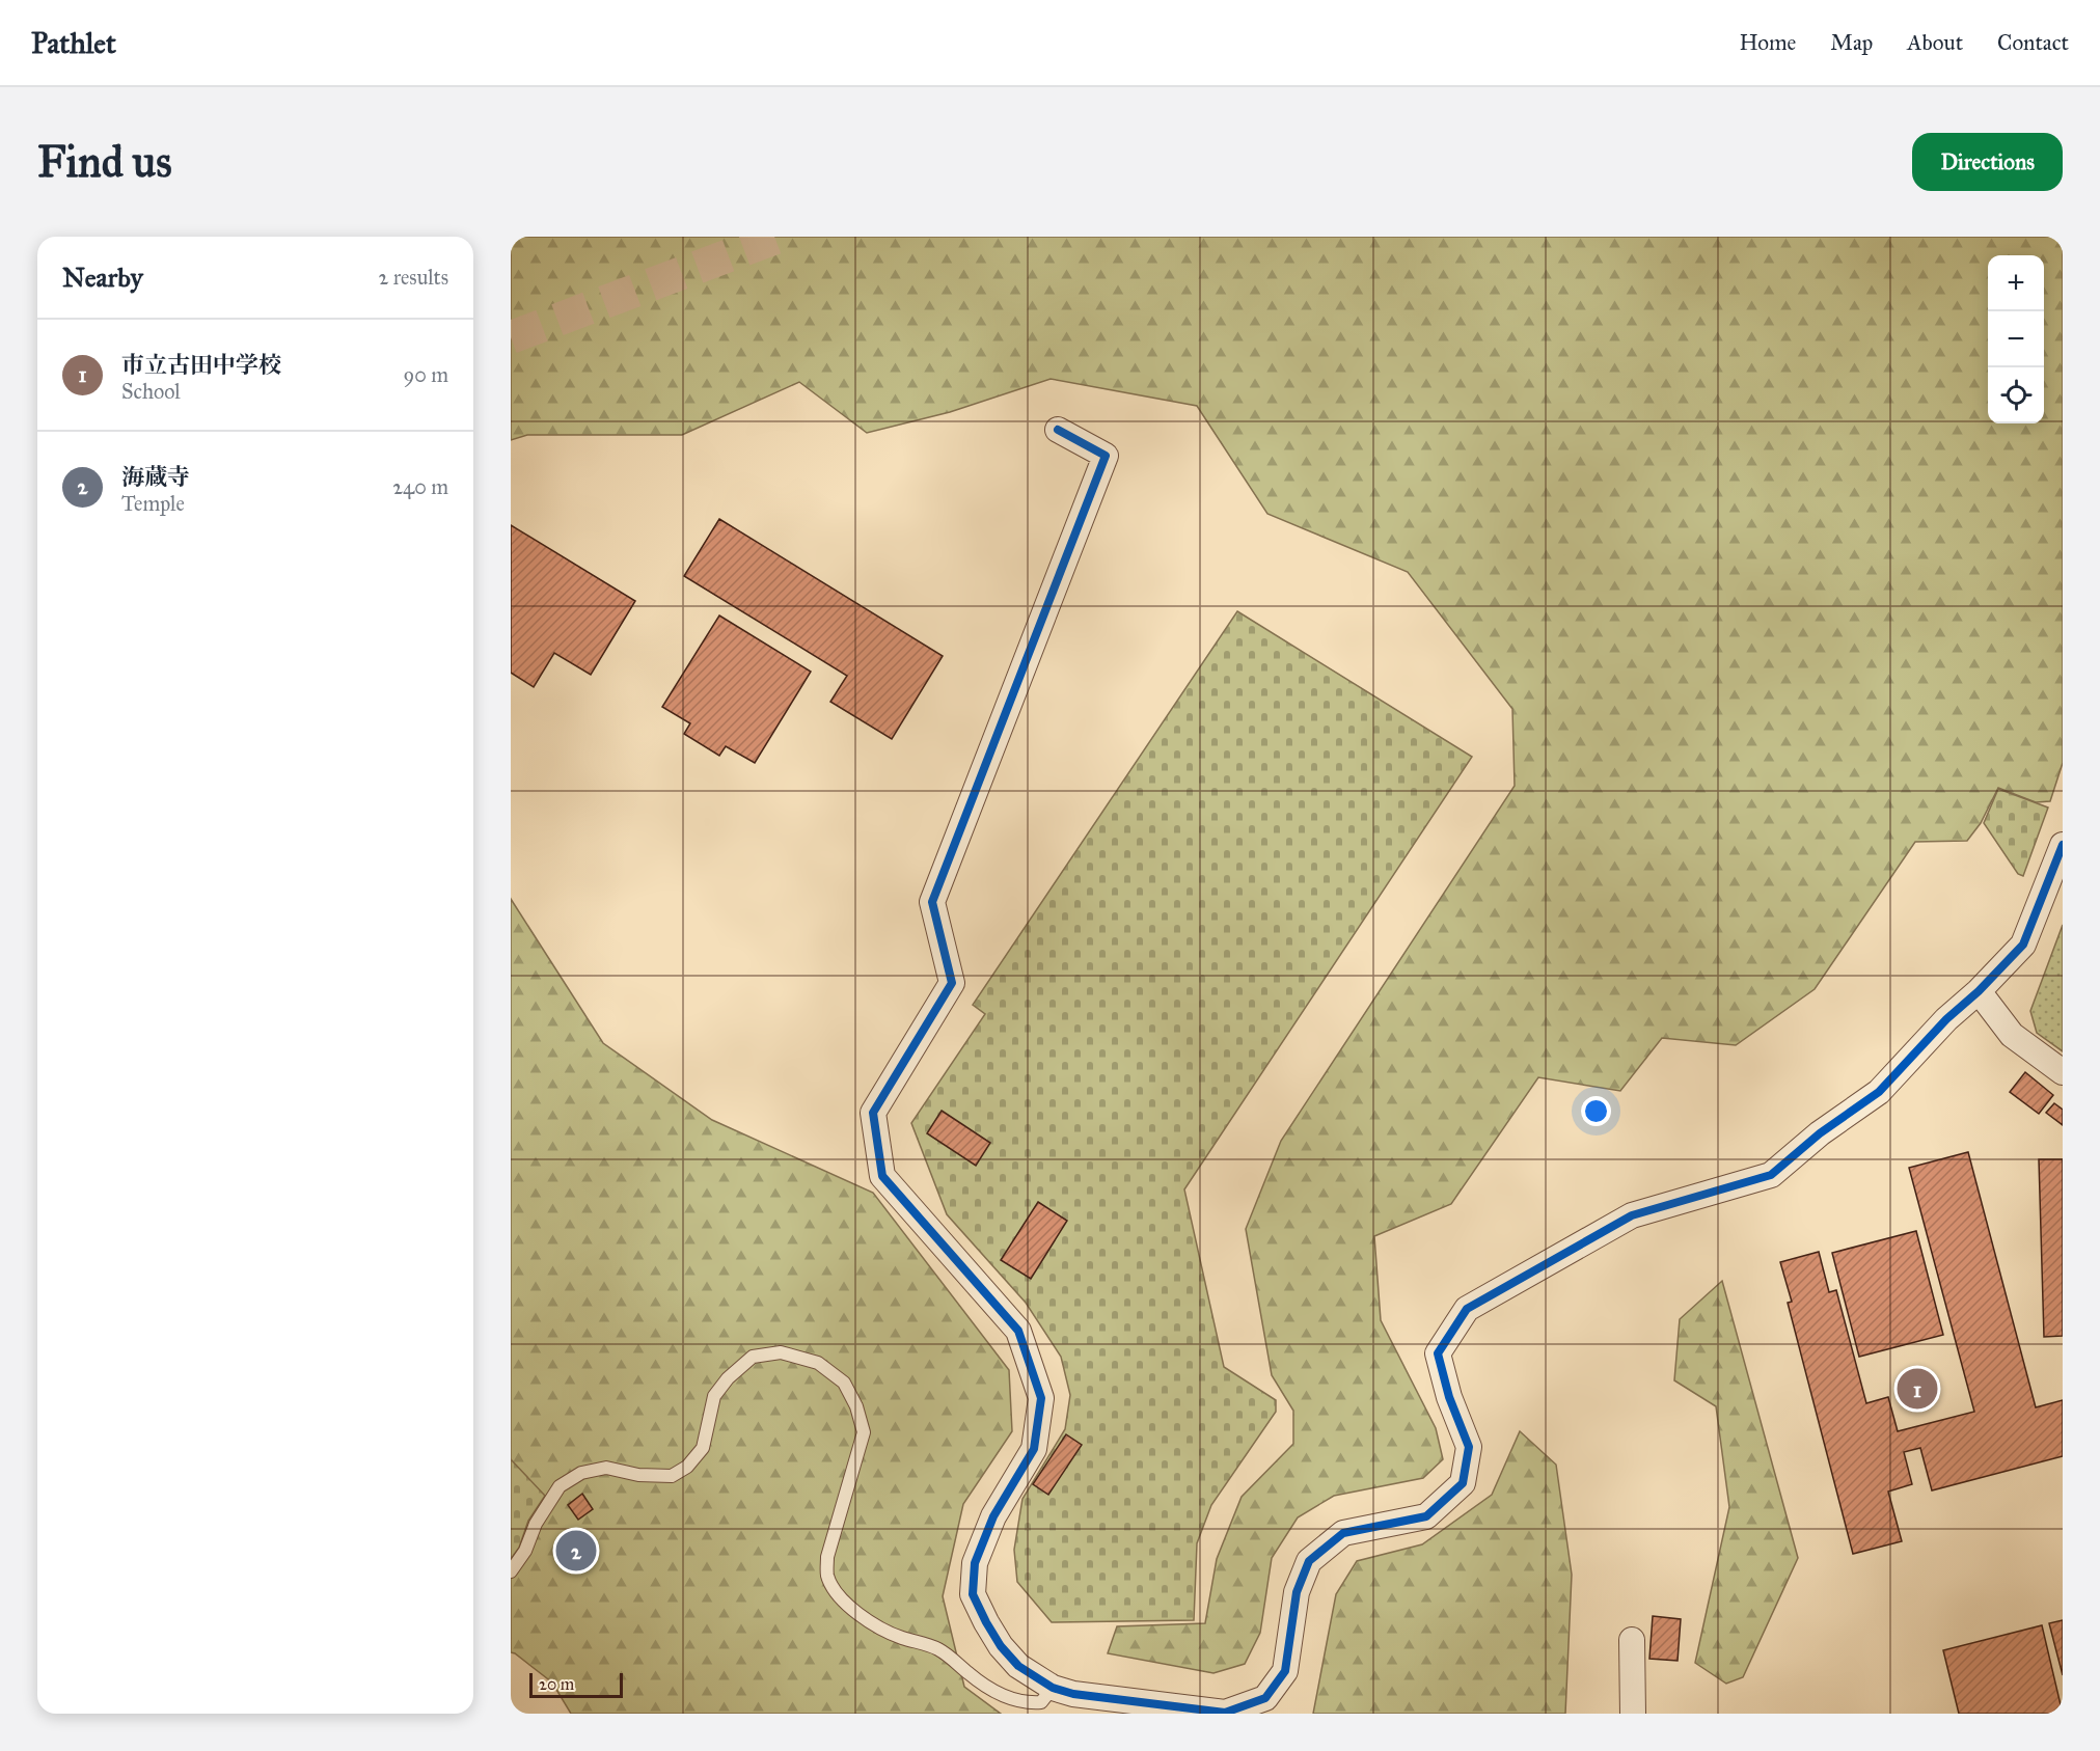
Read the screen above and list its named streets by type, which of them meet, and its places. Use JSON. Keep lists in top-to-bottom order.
{
  "scale_bar": "20 m",
  "page": {
    "header": "Pathlet",
    "nav": [
      "Home",
      "Map",
      "About",
      "Contact"
    ],
    "buttons": "Directions",
    "title": "Find us",
    "heading": ["Nearby", "2 results"],
    "map_buttons": ["+", "−"],
    "list": [
      {
        "mark": "1",
        "name": "市立古田中学校",
        "note": "School",
        "value": "90 m"
      },
      {
        "mark": "2",
        "name": "海蔵寺",
        "note": "Temple",
        "value": "240 m"
      }
    ],
    "pins": ["1", "2"],
    "scale": "20 m"
  }
}
